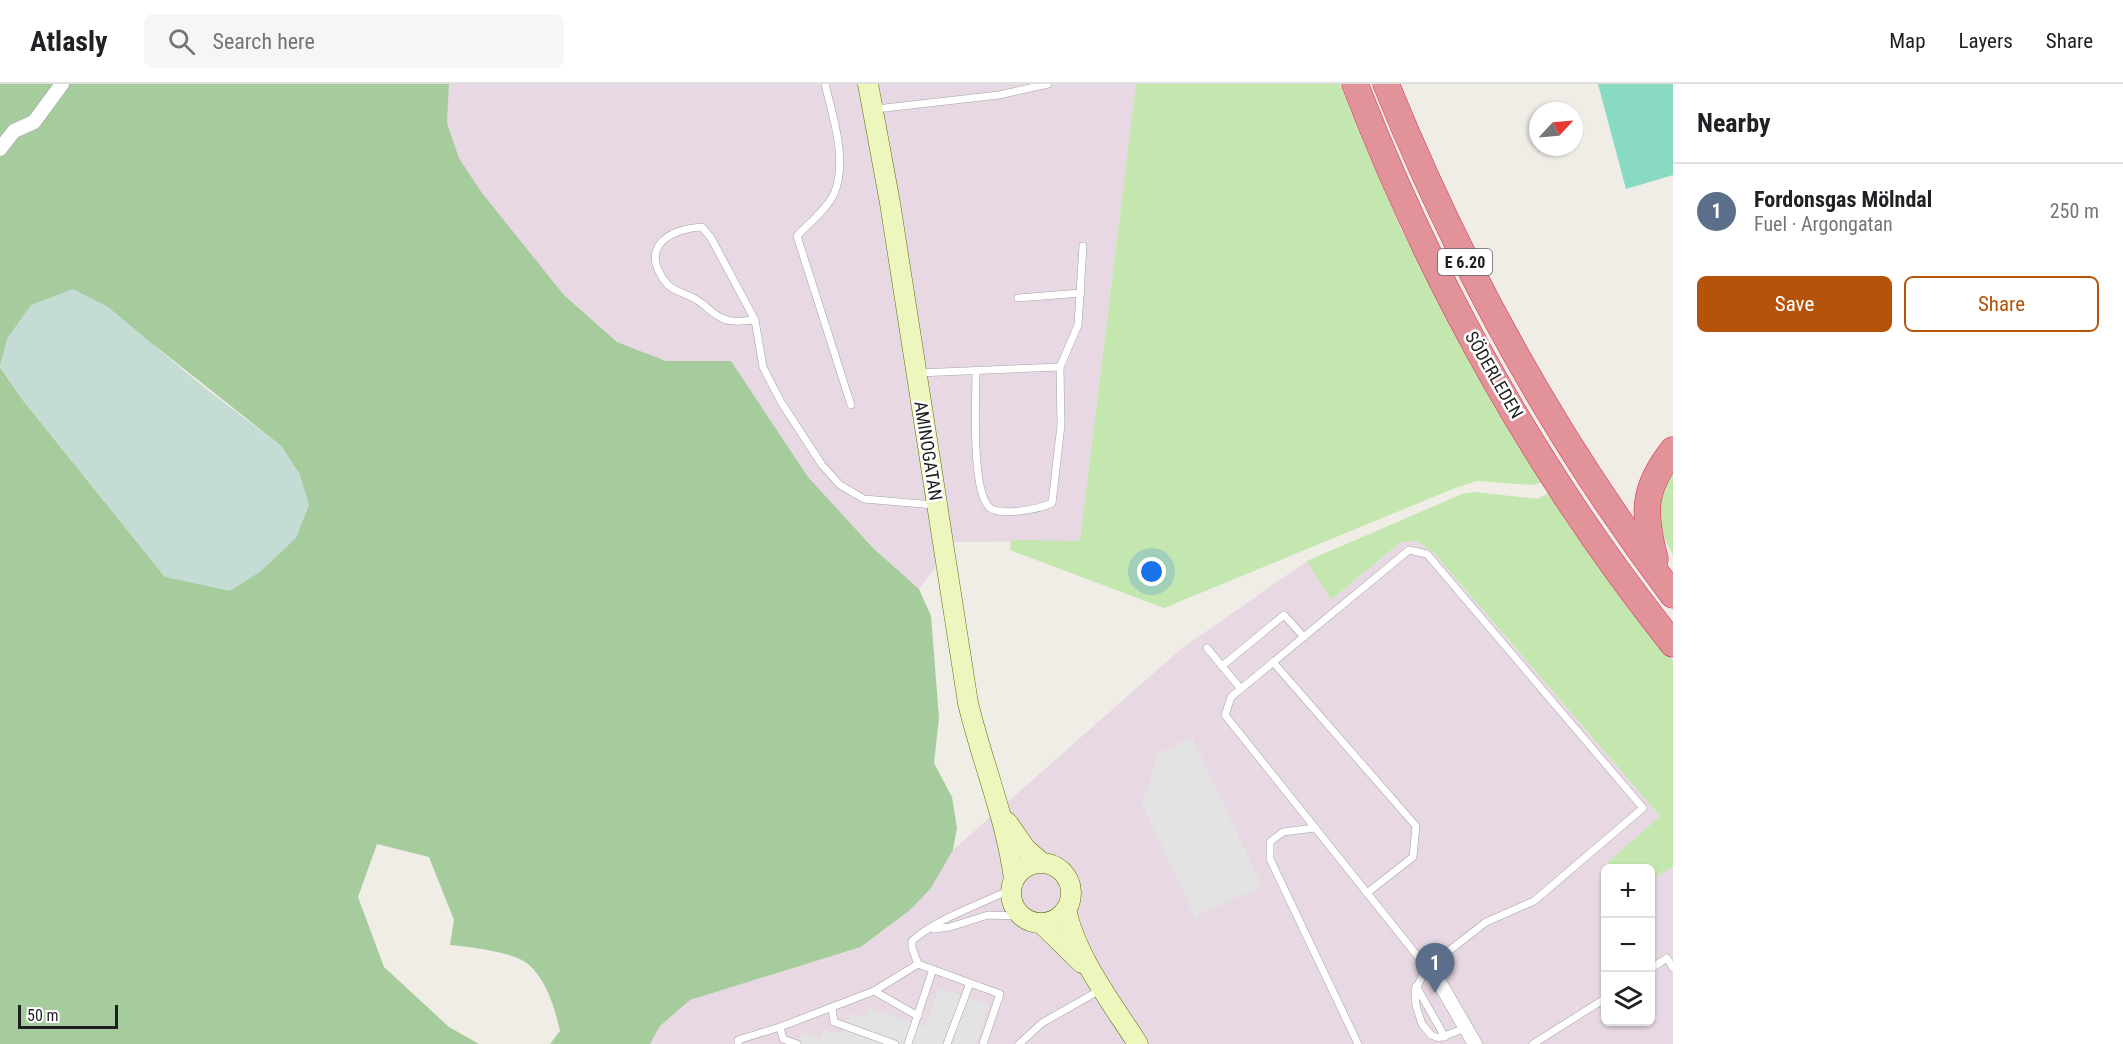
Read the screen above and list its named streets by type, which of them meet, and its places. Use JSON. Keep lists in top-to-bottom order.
{
  "streets": {
    "highway": ["E 6.20", "SÖDERLEDEN"],
    "street": ["AMINOGATAN"]
  },
  "scale_bar": "50 m",
  "north": "top right",
  "page": {
    "header": "Atlasly",
    "search": "Search here",
    "nav": ["Map", "Layers", "Share"],
    "heading": "Nearby",
    "list": [
      {
        "mark": "1",
        "name": "Fordonsgas Mölndal",
        "note": "Fuel · Argongatan",
        "value": "250 m"
      }
    ],
    "buttons": ["Save", "Share"],
    "map_buttons": ["+", "−"],
    "pins": "1",
    "scale": "50 m"
  }
}
